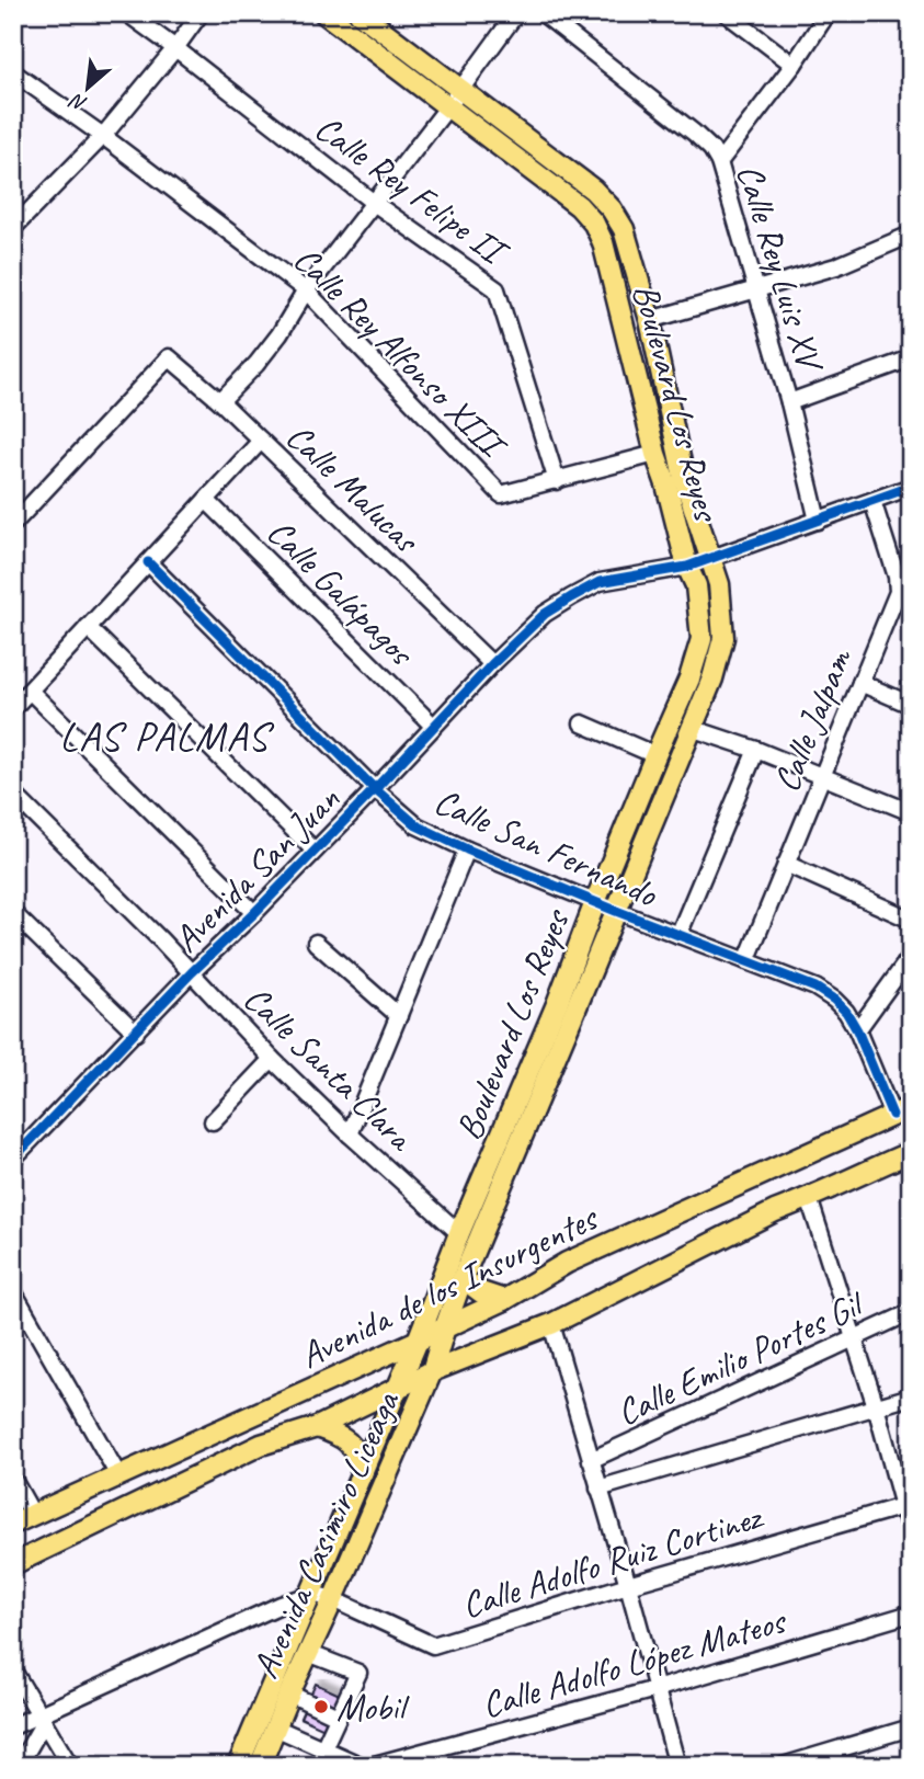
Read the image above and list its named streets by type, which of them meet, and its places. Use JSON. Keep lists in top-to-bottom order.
{
  "streets": {
    "main road": ["Boulevard Los Reyes", "Avenida de los Insurgentes", "Avenida Casimiro Liceaga"],
    "street": [
      "Calle Rey Felipe II",
      "Calle Rey Luis XV",
      "Calle Rey Alfonso XIII",
      "Calle Malucas",
      "Calle Galápagos",
      "Calle Jalpam",
      "Calle San Fernando",
      "Avenida San Juan",
      "Calle Santa Clara",
      "Calle Emilio Portes Gil",
      "Calle Adolfo Ruiz Cortinez",
      "Calle Adolfo López Mateos"
    ]
  },
  "crossings": [
    ["Calle Rey Felipe II", "Calle Rey Alfonso XIII"],
    ["Calle Rey Luis XV", "Avenida San Juan"],
    ["Calle Rey Alfonso XIII", "Boulevard Los Reyes"],
    ["Boulevard Los Reyes", "Calle San Fernando"],
    ["Boulevard Los Reyes", "Avenida San Juan"],
    ["Boulevard Los Reyes", "Calle Santa Clara"],
    ["Boulevard Los Reyes", "Avenida de los Insurgentes"],
    ["Boulevard Los Reyes", "Avenida Casimiro Liceaga"],
    ["Calle Malucas", "Avenida San Juan"],
    ["Calle Galápagos", "Avenida San Juan"],
    ["Calle Jalpam", "Calle San Fernando"],
    ["Calle Jalpam", "Avenida San Juan"],
    ["Calle San Fernando", "Avenida San Juan"],
    ["Calle San Fernando", "Avenida de los Insurgentes"],
    ["Avenida San Juan", "Calle Santa Clara"],
    ["Avenida de los Insurgentes", "Avenida Casimiro Liceaga"],
    ["Avenida Casimiro Liceaga", "Calle Adolfo Ruiz Cortinez"]
  ],
  "districts": ["LAS PALMAS"],
  "places": ["Mobil"],
  "north": "bottom left"
}
